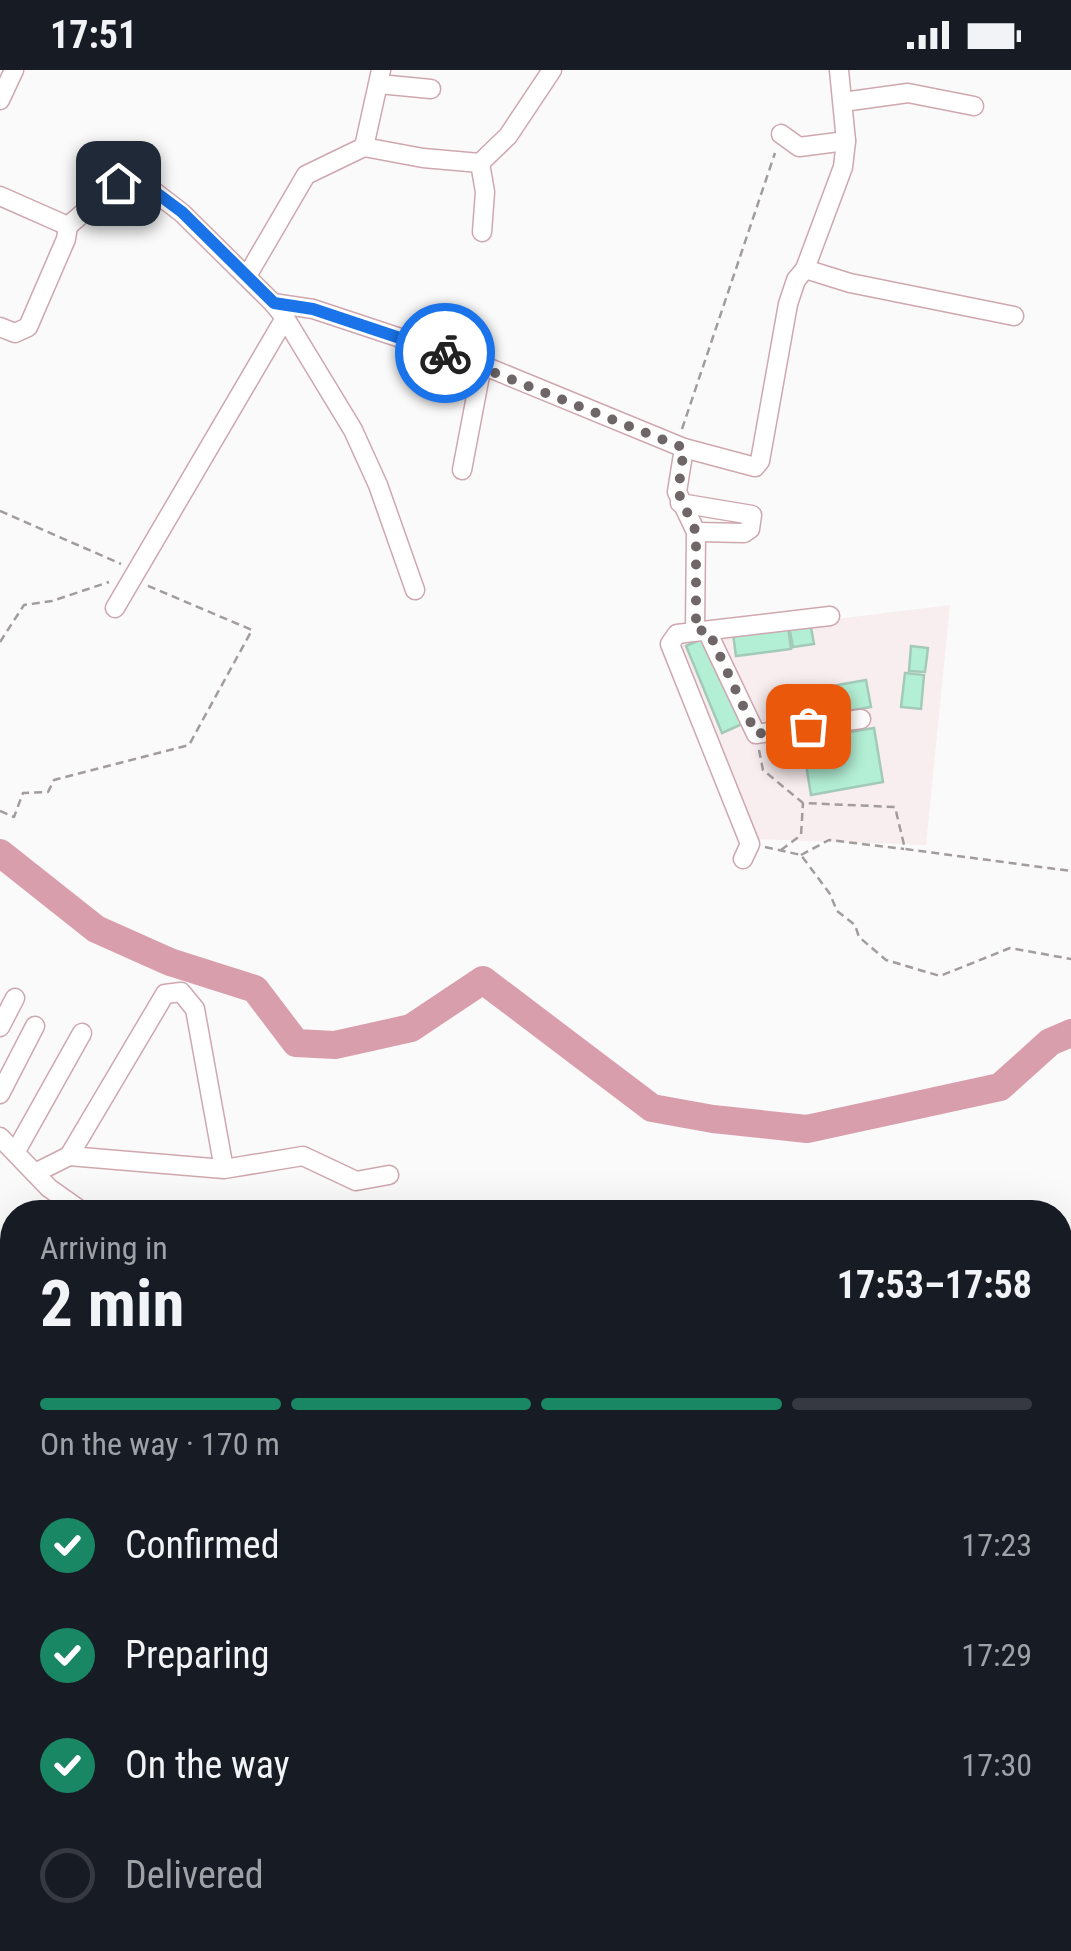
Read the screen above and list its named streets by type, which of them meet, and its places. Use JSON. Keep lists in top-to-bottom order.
{
  "page": {
    "status": "17:51",
    "heading": ["2 min", "Arriving in", "17:53–17:58"],
    "bar": "On the way · 170 m",
    "list": [
      ["Confirmed", "17:23"],
      ["Preparing", "17:29"],
      ["On the way", "17:30"],
      "Delivered"
    ]
  }
}
